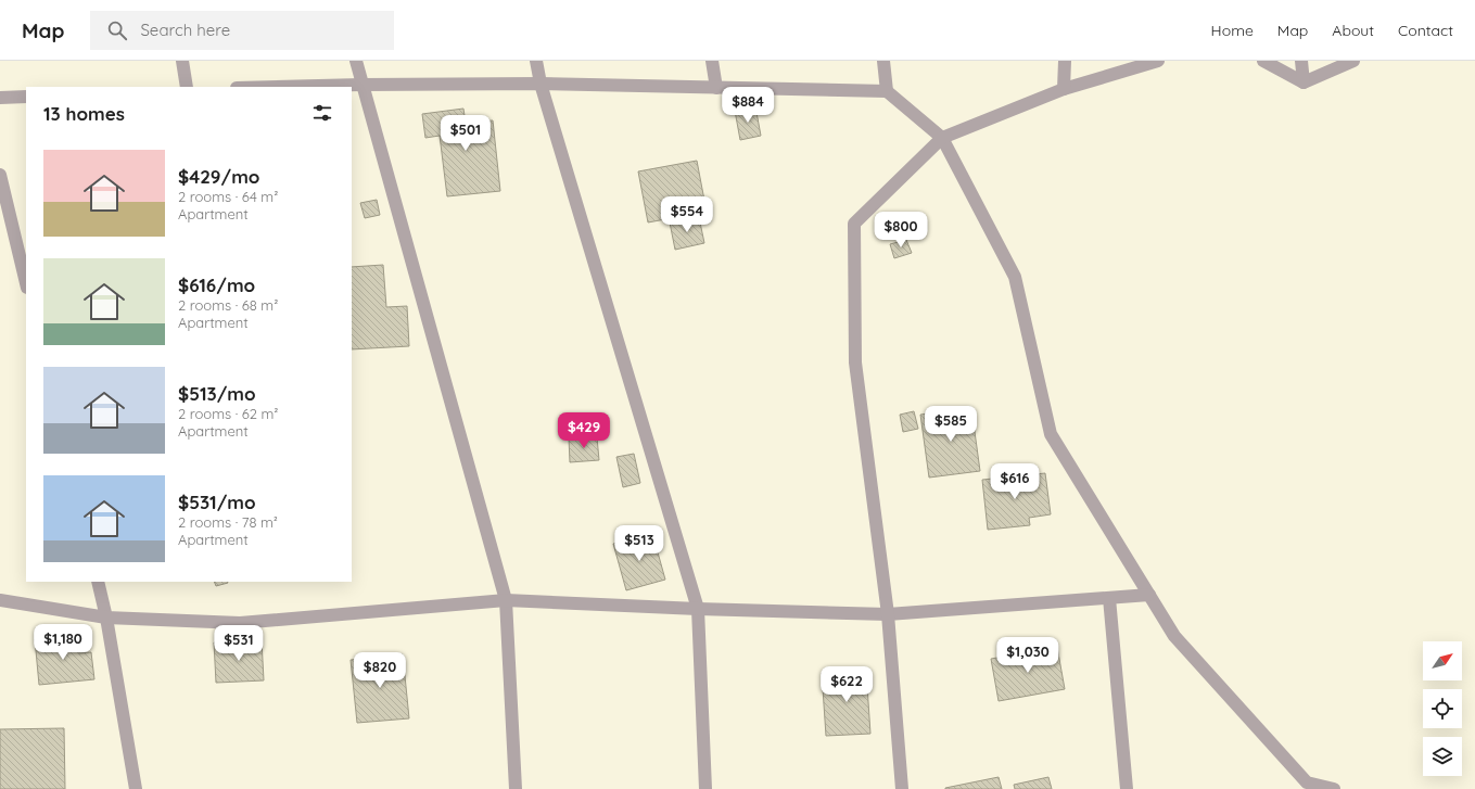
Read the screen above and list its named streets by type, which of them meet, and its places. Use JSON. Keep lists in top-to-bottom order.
{
  "north": "top right",
  "page": {
    "header": "Map",
    "search": "Search here",
    "nav": [
      "Home",
      "Map",
      "About",
      "Contact"
    ],
    "price": [
      "$884",
      "$501",
      "$554",
      "$800",
      "$585",
      "$429",
      "$616",
      "$513",
      "$1,180",
      "$531",
      "$1,030",
      "$820",
      "$622"
    ],
    "heading": "13 homes",
    "list": [
      {
        "name": "$429/mo",
        "note": "2 rooms · 64 m² · Apartment"
      },
      {
        "name": "$616/mo",
        "note": "2 rooms · 68 m² · Apartment"
      },
      {
        "name": "$513/mo",
        "note": "2 rooms · 62 m² · Apartment"
      },
      {
        "name": "$531/mo",
        "note": "2 rooms · 78 m² · Apartment"
      }
    ]
  }
}
